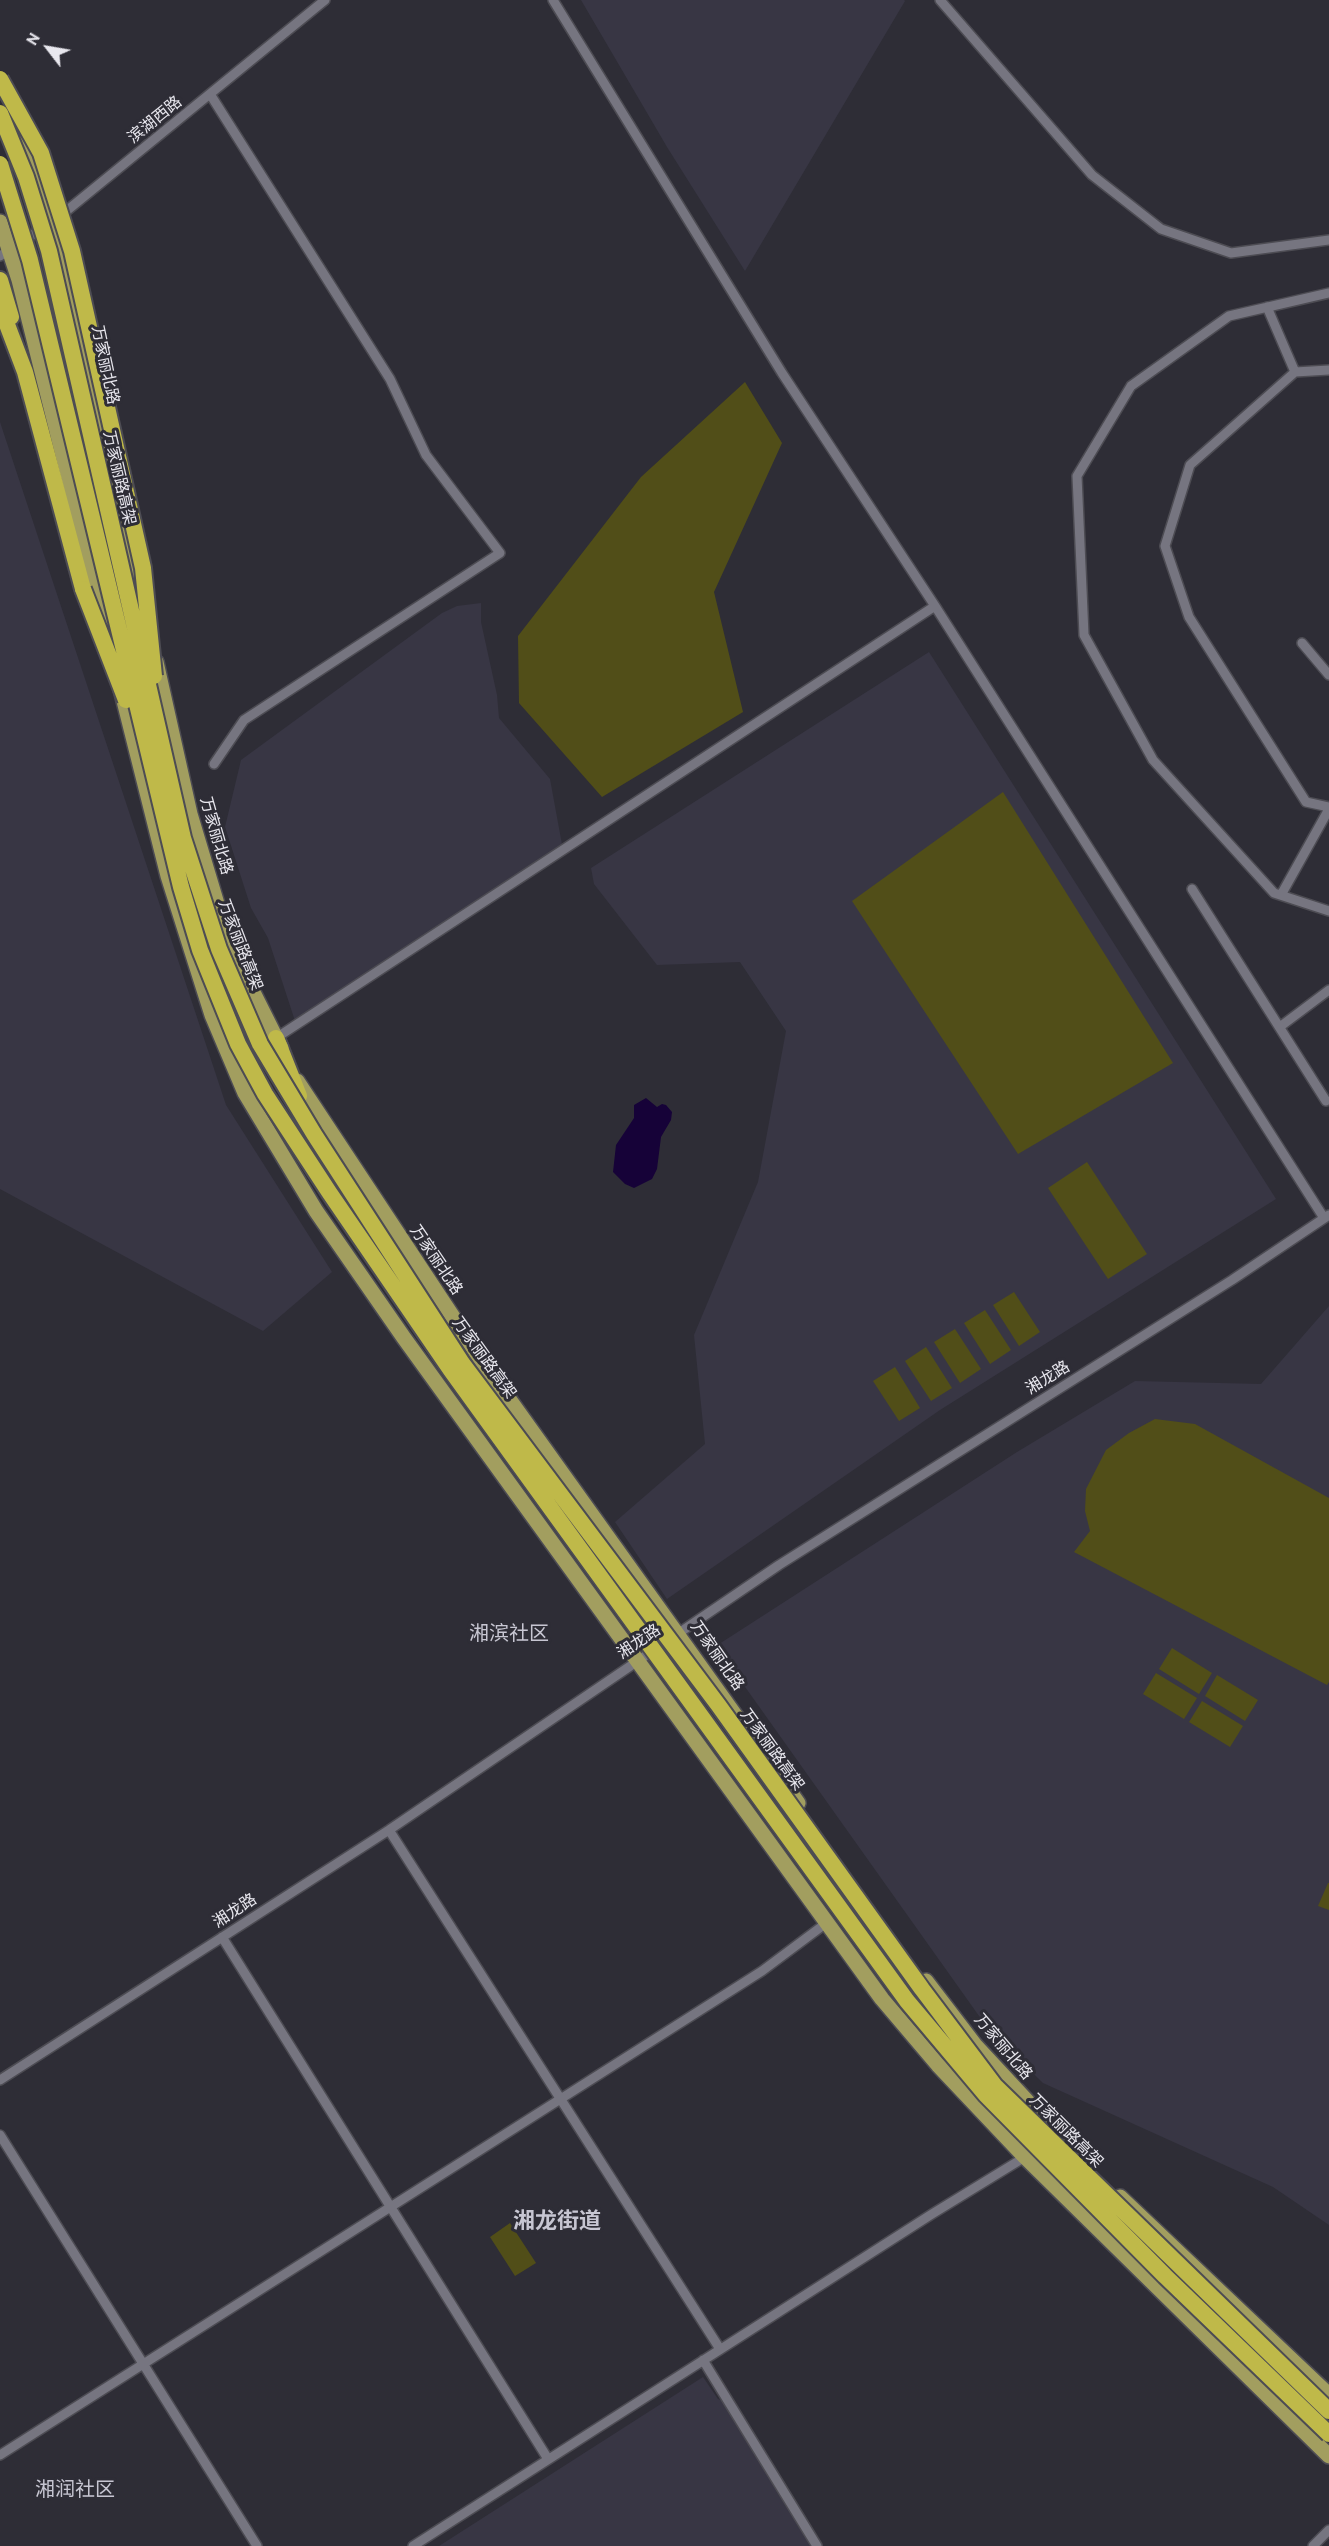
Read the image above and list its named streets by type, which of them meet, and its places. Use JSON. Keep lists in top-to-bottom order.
{
  "streets": {
    "highway": ["万家丽路高架"],
    "main road": ["万家丽北路"],
    "street": ["滨湖西路", "湘龙路"]
  },
  "crossings": [
    ["滨湖西路", "万家丽北路"],
    ["万家丽北路", "湘龙路"]
  ],
  "districts": ["湘滨社区", "湘龙街道", "湘润社区"],
  "north": "top left"
}
